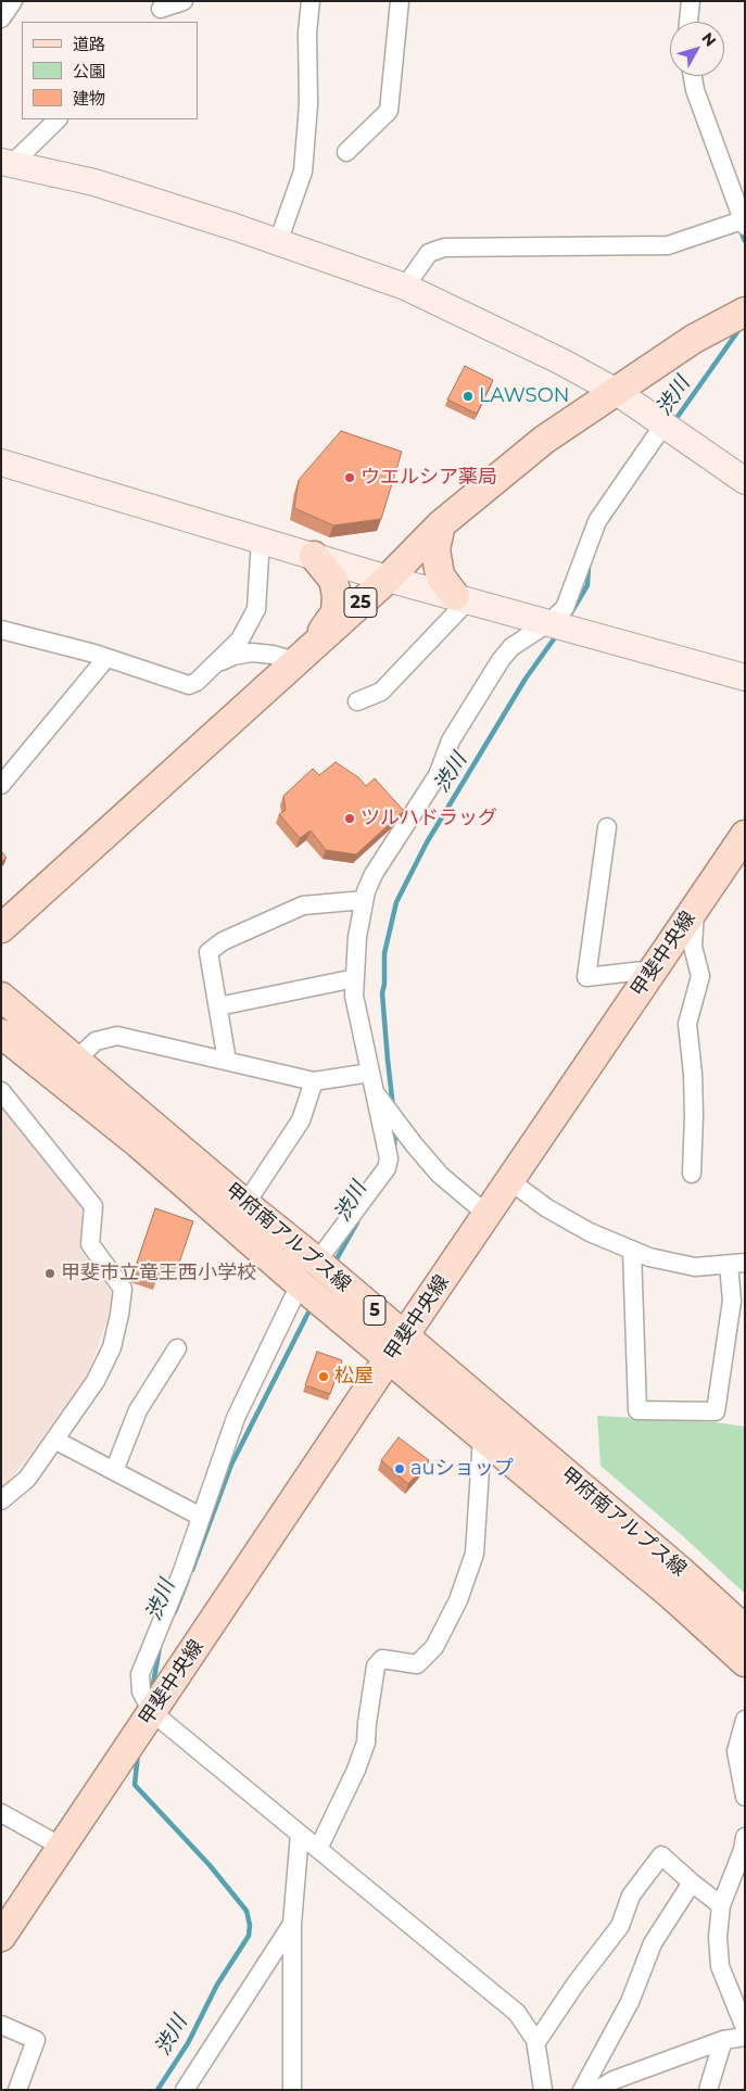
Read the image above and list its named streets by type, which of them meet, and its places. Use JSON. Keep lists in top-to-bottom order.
{
  "streets": {
    "main road": [
      "25",
      "甲斐中央線",
      "甲府南アルプス線",
      "5"
    ]
  },
  "crossings": [
    ["甲斐中央線", "甲府南アルプス線"]
  ],
  "water": ["渋川"],
  "places": [
    "LAWSON",
    "ウエルシア薬局",
    "ツルハドラッグ",
    "甲斐市立竜王西小学校",
    "松屋",
    "auショップ"
  ],
  "legend": ["道路", "公園", "建物"],
  "north": "top right"
}
